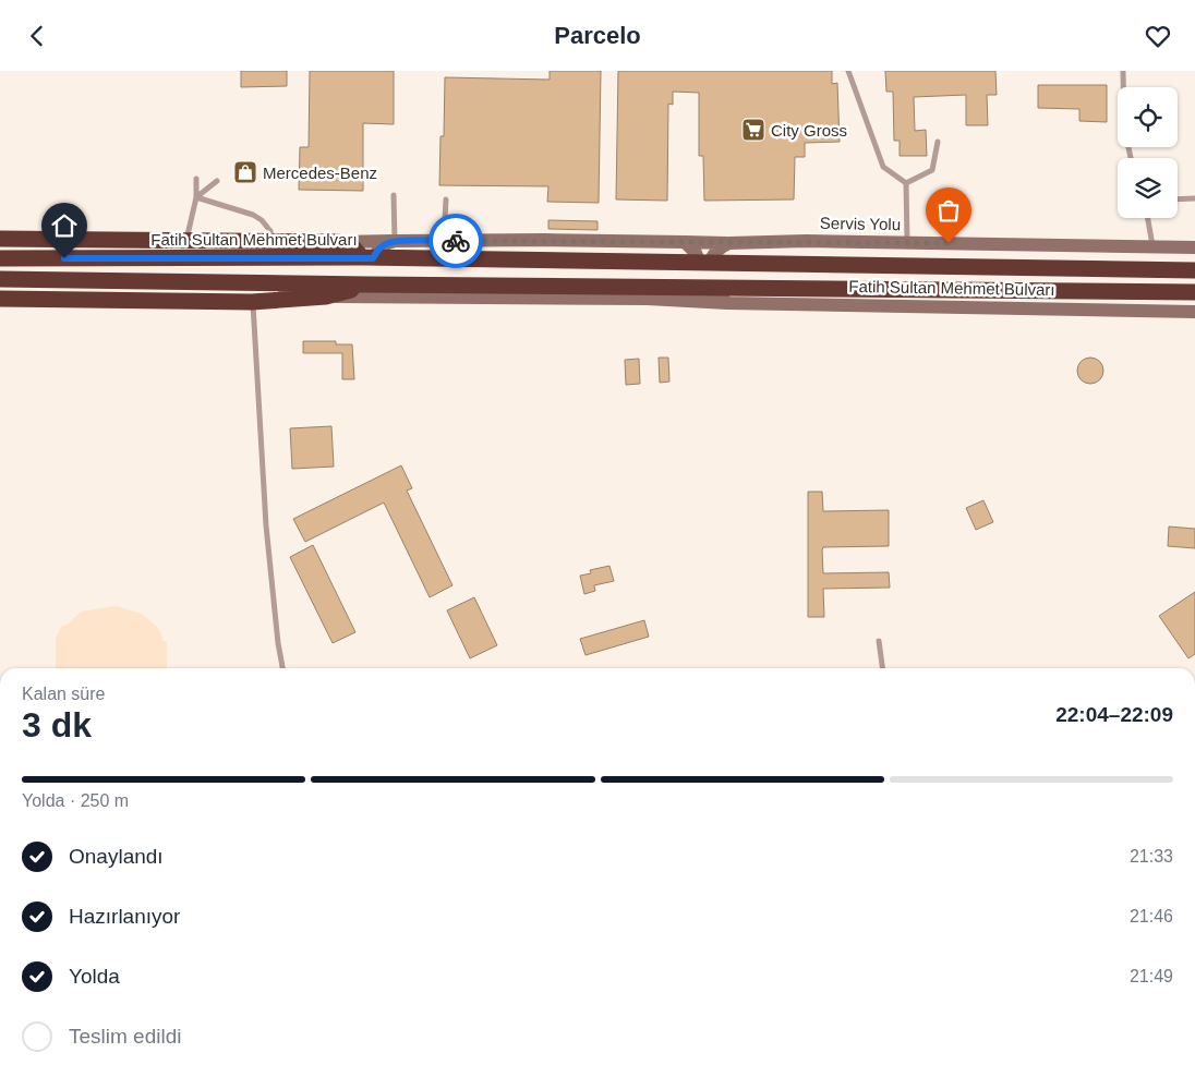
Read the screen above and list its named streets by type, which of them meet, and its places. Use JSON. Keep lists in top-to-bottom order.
{
  "streets": {
    "highway": ["Fatih Sultan Mehmet Bulvarı"],
    "street": ["Servis Yolu"]
  },
  "places": {
    "supermarket": ["City Gross"],
    "shop": ["Mercedes-Benz"]
  },
  "page": {
    "header": "Parcelo",
    "heading": ["3 dk", "Kalan süre", "22:04–22:09"],
    "bar": "Yolda · 250 m",
    "list": [
      ["Onaylandı", "21:33"],
      ["Hazırlanıyor", "21:46"],
      ["Yolda", "21:49"],
      "Teslim edildi"
    ]
  }
}
